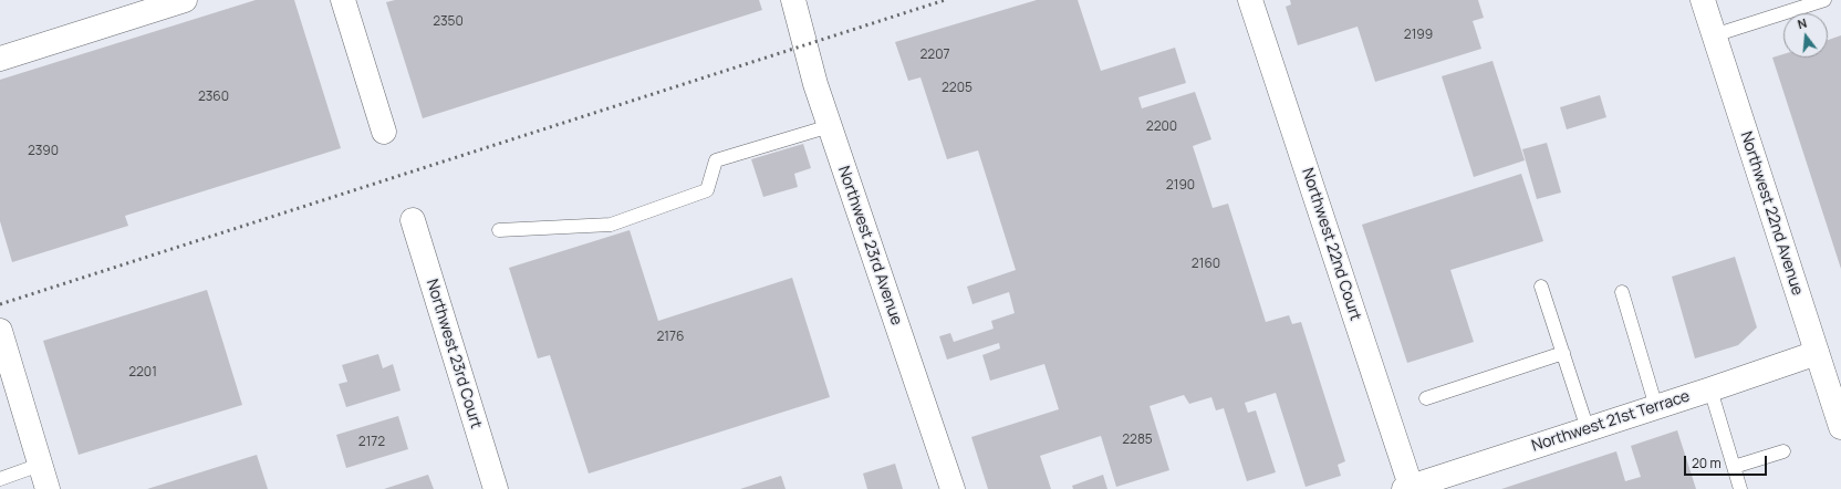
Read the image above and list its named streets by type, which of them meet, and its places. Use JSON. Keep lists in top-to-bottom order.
{
  "streets": {
    "street": [
      "Northwest 22nd Avenue",
      "Northwest 22nd Court",
      "Northwest 23rd Avenue",
      "Northwest 23rd Court",
      "Northwest 21st Terrace"
    ]
  },
  "crossings": [
    ["Northwest 22nd Avenue", "Northwest 21st Terrace"],
    ["Northwest 22nd Court", "Northwest 21st Terrace"]
  ],
  "house_numbers": [
    "2350",
    "2199",
    "2207",
    "2205",
    "2360",
    "2200",
    "2390",
    "2190",
    "2160",
    "2176",
    "2201",
    "2285",
    "2172"
  ],
  "scale_bar": "20 m",
  "north": "top"
}
